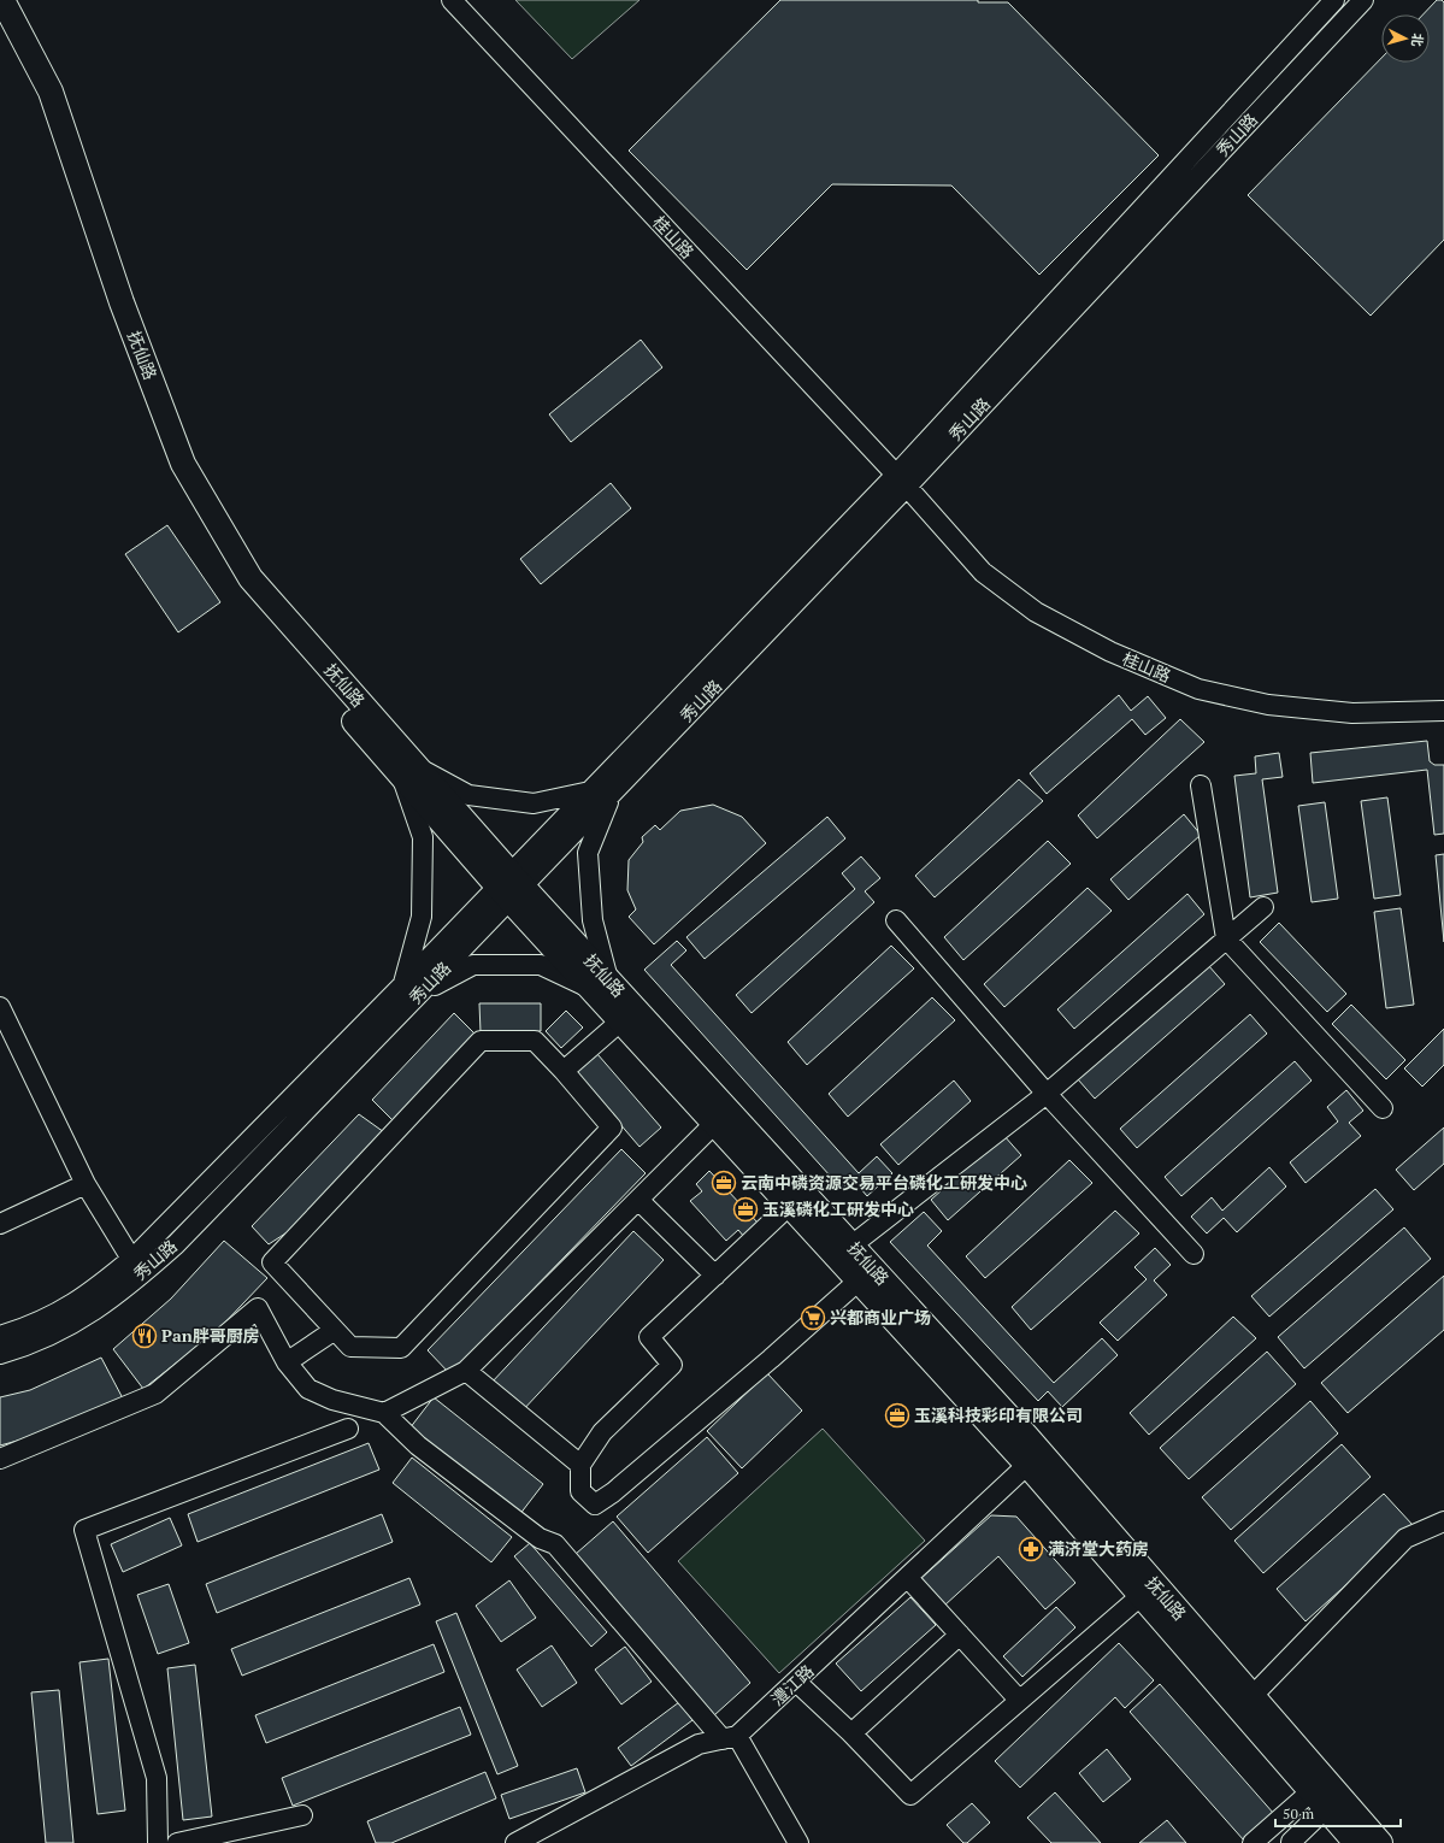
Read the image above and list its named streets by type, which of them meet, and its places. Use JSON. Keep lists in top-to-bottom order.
{
  "streets": {
    "main road": ["抚仙路"],
    "street": ["秀山路", "桂山路", "澧江路"]
  },
  "crossings": [
    ["秀山路", "桂山路"],
    ["秀山路", "抚仙路"],
    ["抚仙路", "澧江路"]
  ],
  "places": {
    "office": ["云南中磷资源交易平台磷化工研发中心", "玉溪磷化工研发中心", "玉溪科技彩印有限公司"],
    "supermarket": ["兴都商业广场"],
    "restaurant": ["Pan胖哥厨房"],
    "pharmacy": ["满济堂大药房"]
  },
  "scale_bar": "50 m",
  "north": "right"
}
